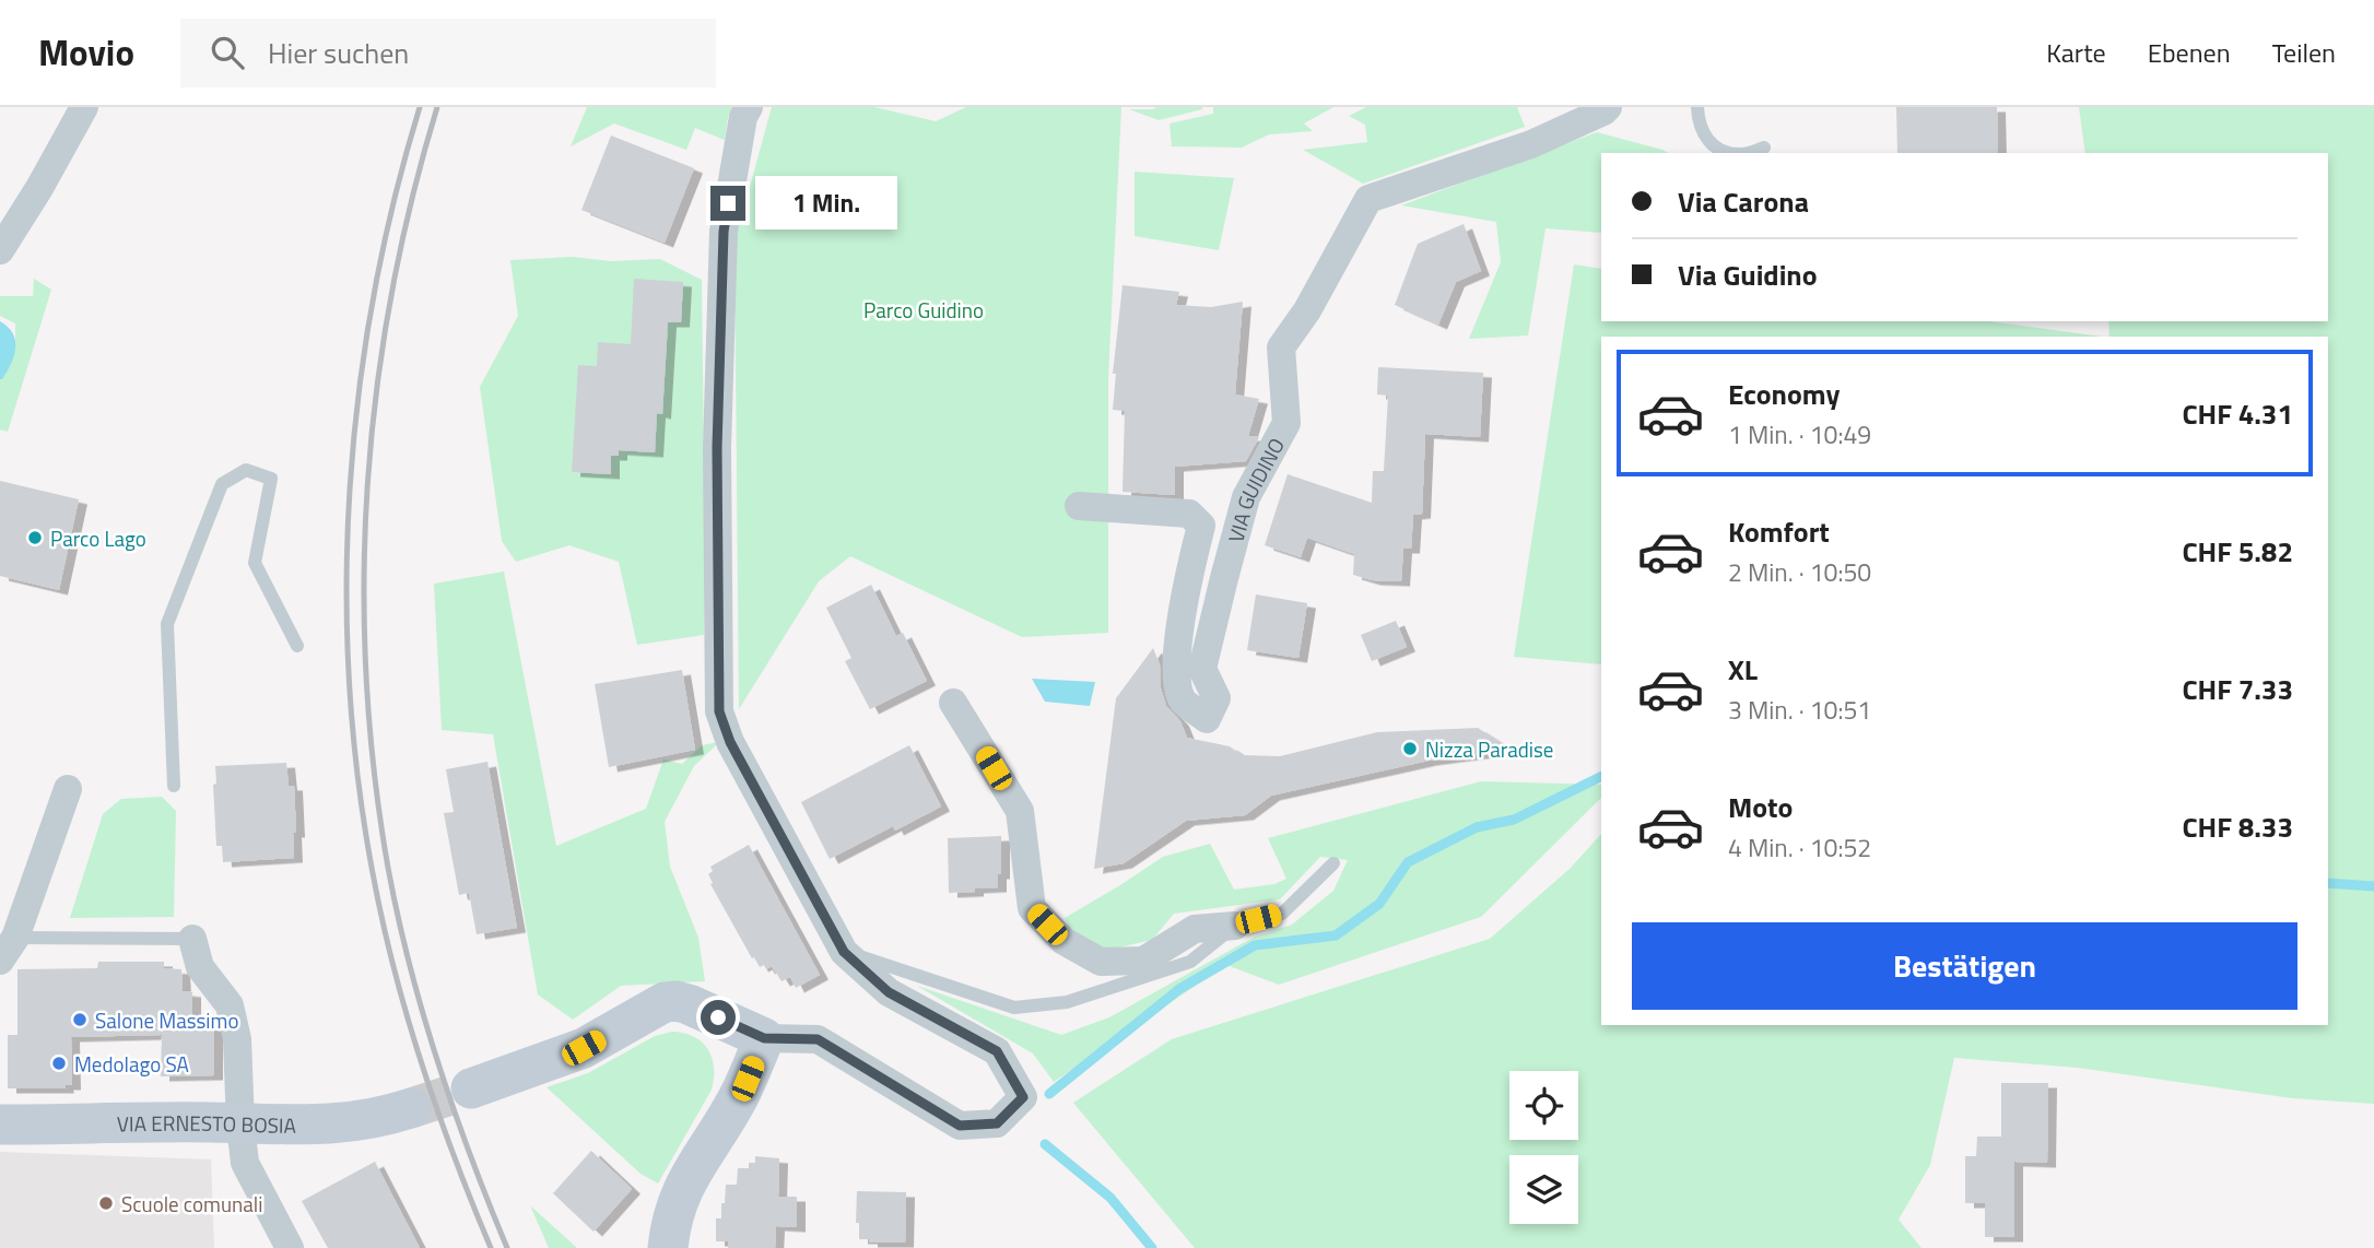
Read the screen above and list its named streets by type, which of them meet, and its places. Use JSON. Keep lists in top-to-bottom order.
{
  "streets": {
    "street": ["VIA GUIDINO", "VIA ERNESTO BOSIA"]
  },
  "parks": ["Parco Guidino"],
  "places": [
    "Parco Lago",
    "Nizza Paradise",
    "Salone Massimo",
    "Medolago SA",
    "Scuole comunali"
  ],
  "page": {
    "header": "Movio",
    "search": "Hier suchen",
    "nav": ["Karte", "Ebenen", "Teilen"],
    "banner": ["Via Carona", "Via Guidino"],
    "bubble": "1 Min.",
    "list": [
      {
        "name": "Economy",
        "note": "1 Min. · 10:49",
        "value": "CHF 4.31"
      },
      {
        "name": "Komfort",
        "note": "2 Min. · 10:50",
        "value": "CHF 5.82"
      },
      {
        "name": "XL",
        "note": "3 Min. · 10:51",
        "value": "CHF 7.33"
      },
      {
        "name": "Moto",
        "note": "4 Min. · 10:52",
        "value": "CHF 8.33"
      }
    ],
    "buttons": "Bestätigen"
  }
}
